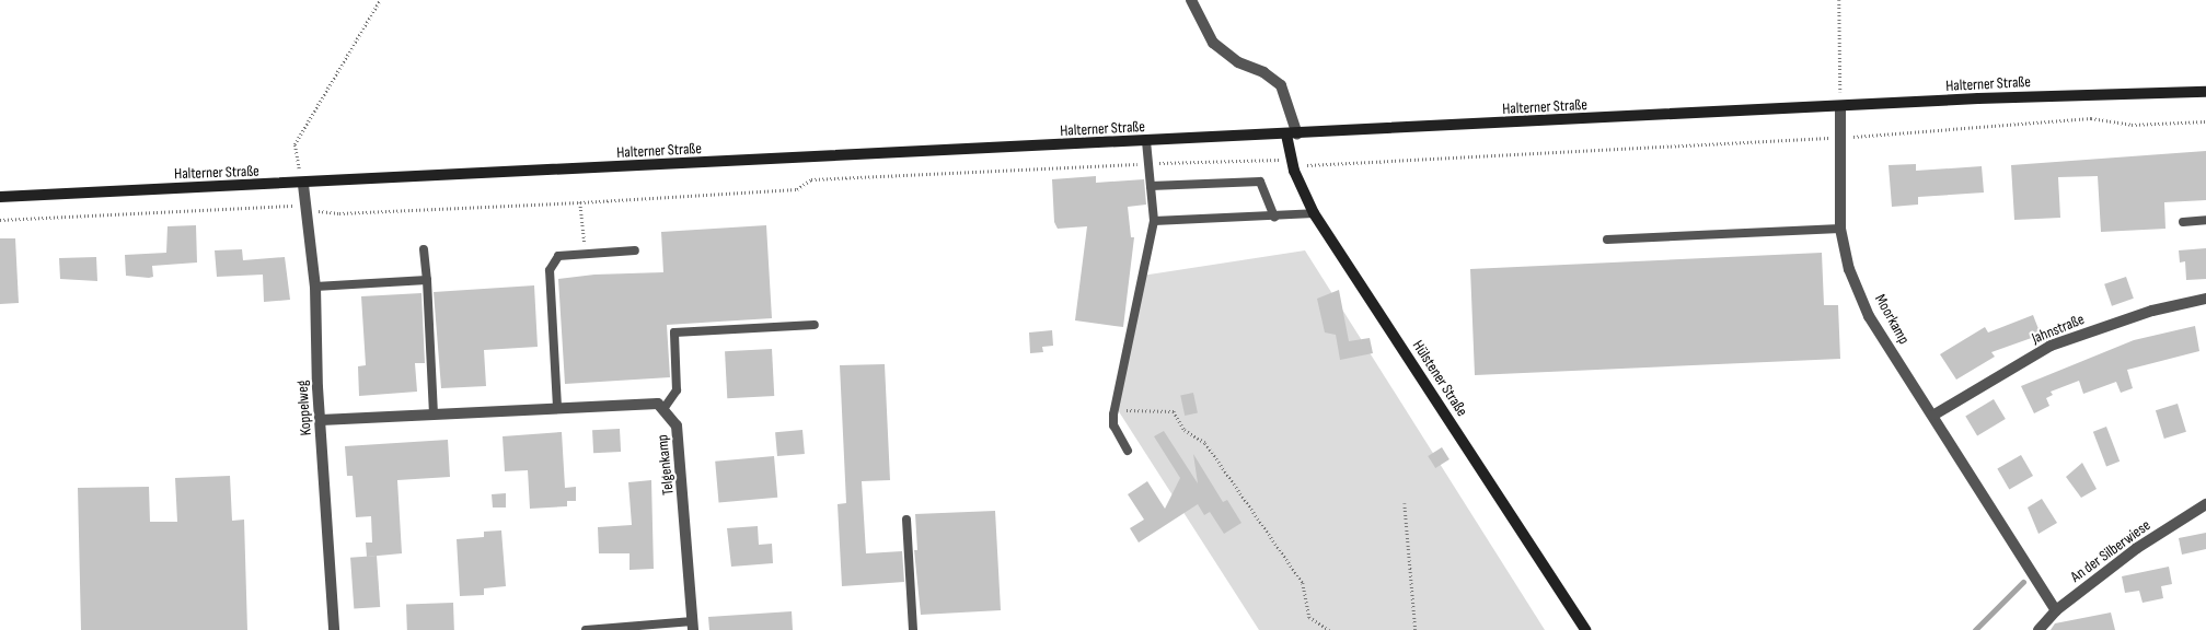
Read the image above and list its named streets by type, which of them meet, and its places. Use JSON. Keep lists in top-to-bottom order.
{
  "streets": {
    "main road": ["Halterner Straße", "Hülstener Straße"],
    "street": [
      "Moorkamp",
      "Jahnstraße",
      "Koppelweg",
      "Telgenkamp",
      "An der Silberwiese"
    ]
  },
  "crossings": [
    ["Halterner Straße", "Moorkamp"],
    ["Halterner Straße", "Hülstener Straße"],
    ["Halterner Straße", "Koppelweg"],
    ["Moorkamp", "Jahnstraße"],
    ["Moorkamp", "An der Silberwiese"]
  ]
}
